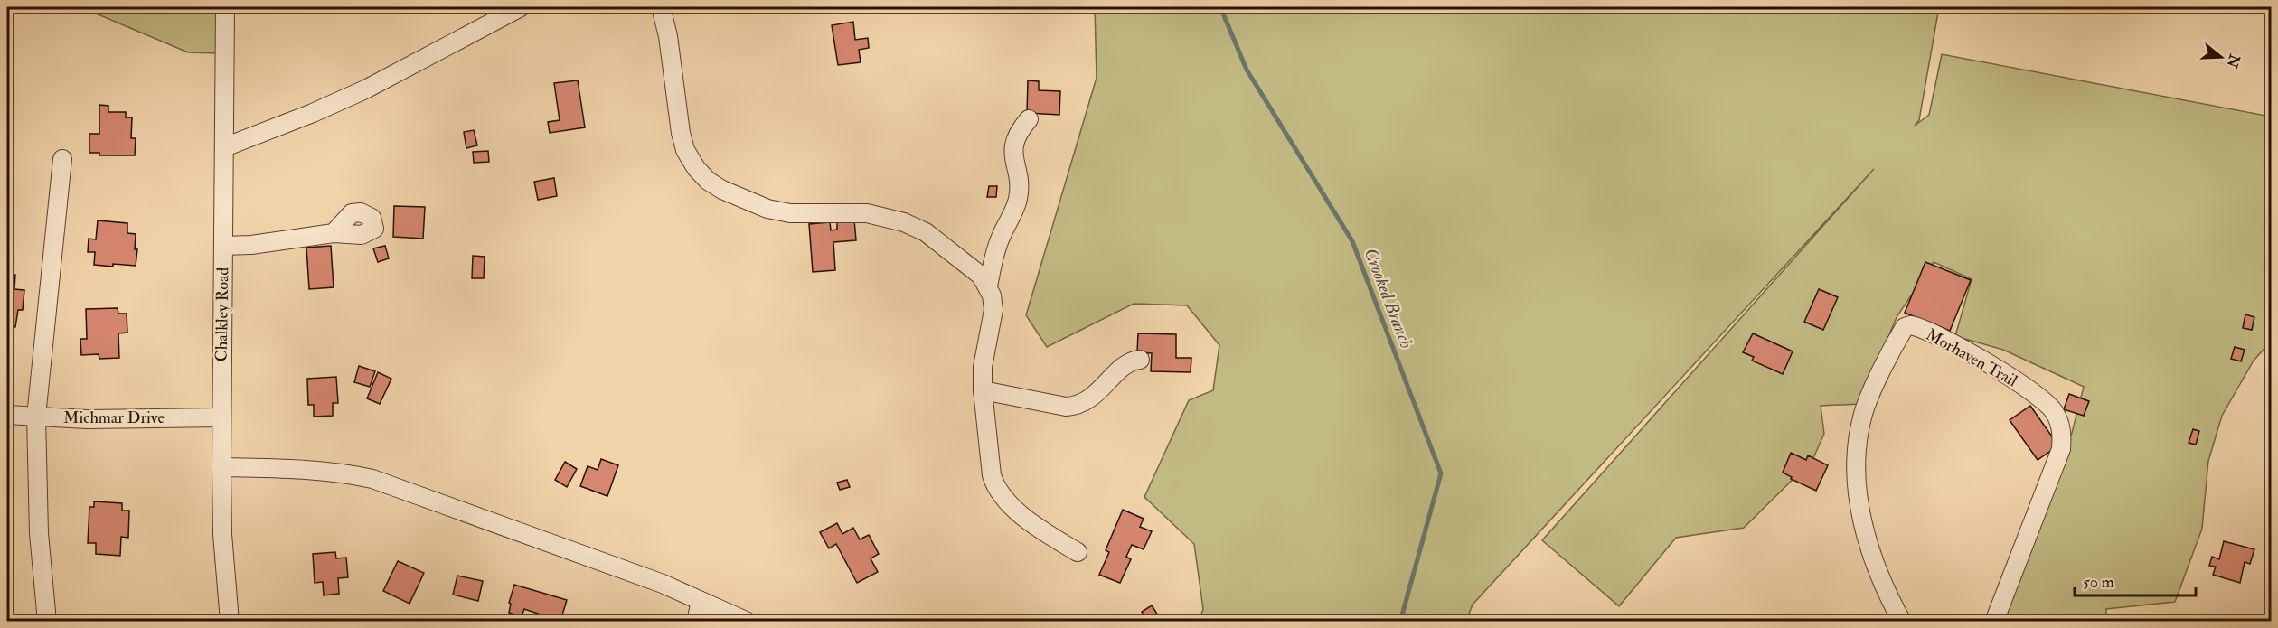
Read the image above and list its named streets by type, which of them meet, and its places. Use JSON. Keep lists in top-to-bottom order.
{
  "streets": {
    "street": ["Chalkley Road", "Morhaven Trail", "Michmar Drive"]
  },
  "crossings": [
    ["Chalkley Road", "Michmar Drive"]
  ],
  "water": ["Crooked Branch"],
  "scale_bar": "50 m",
  "north": "right"
}
